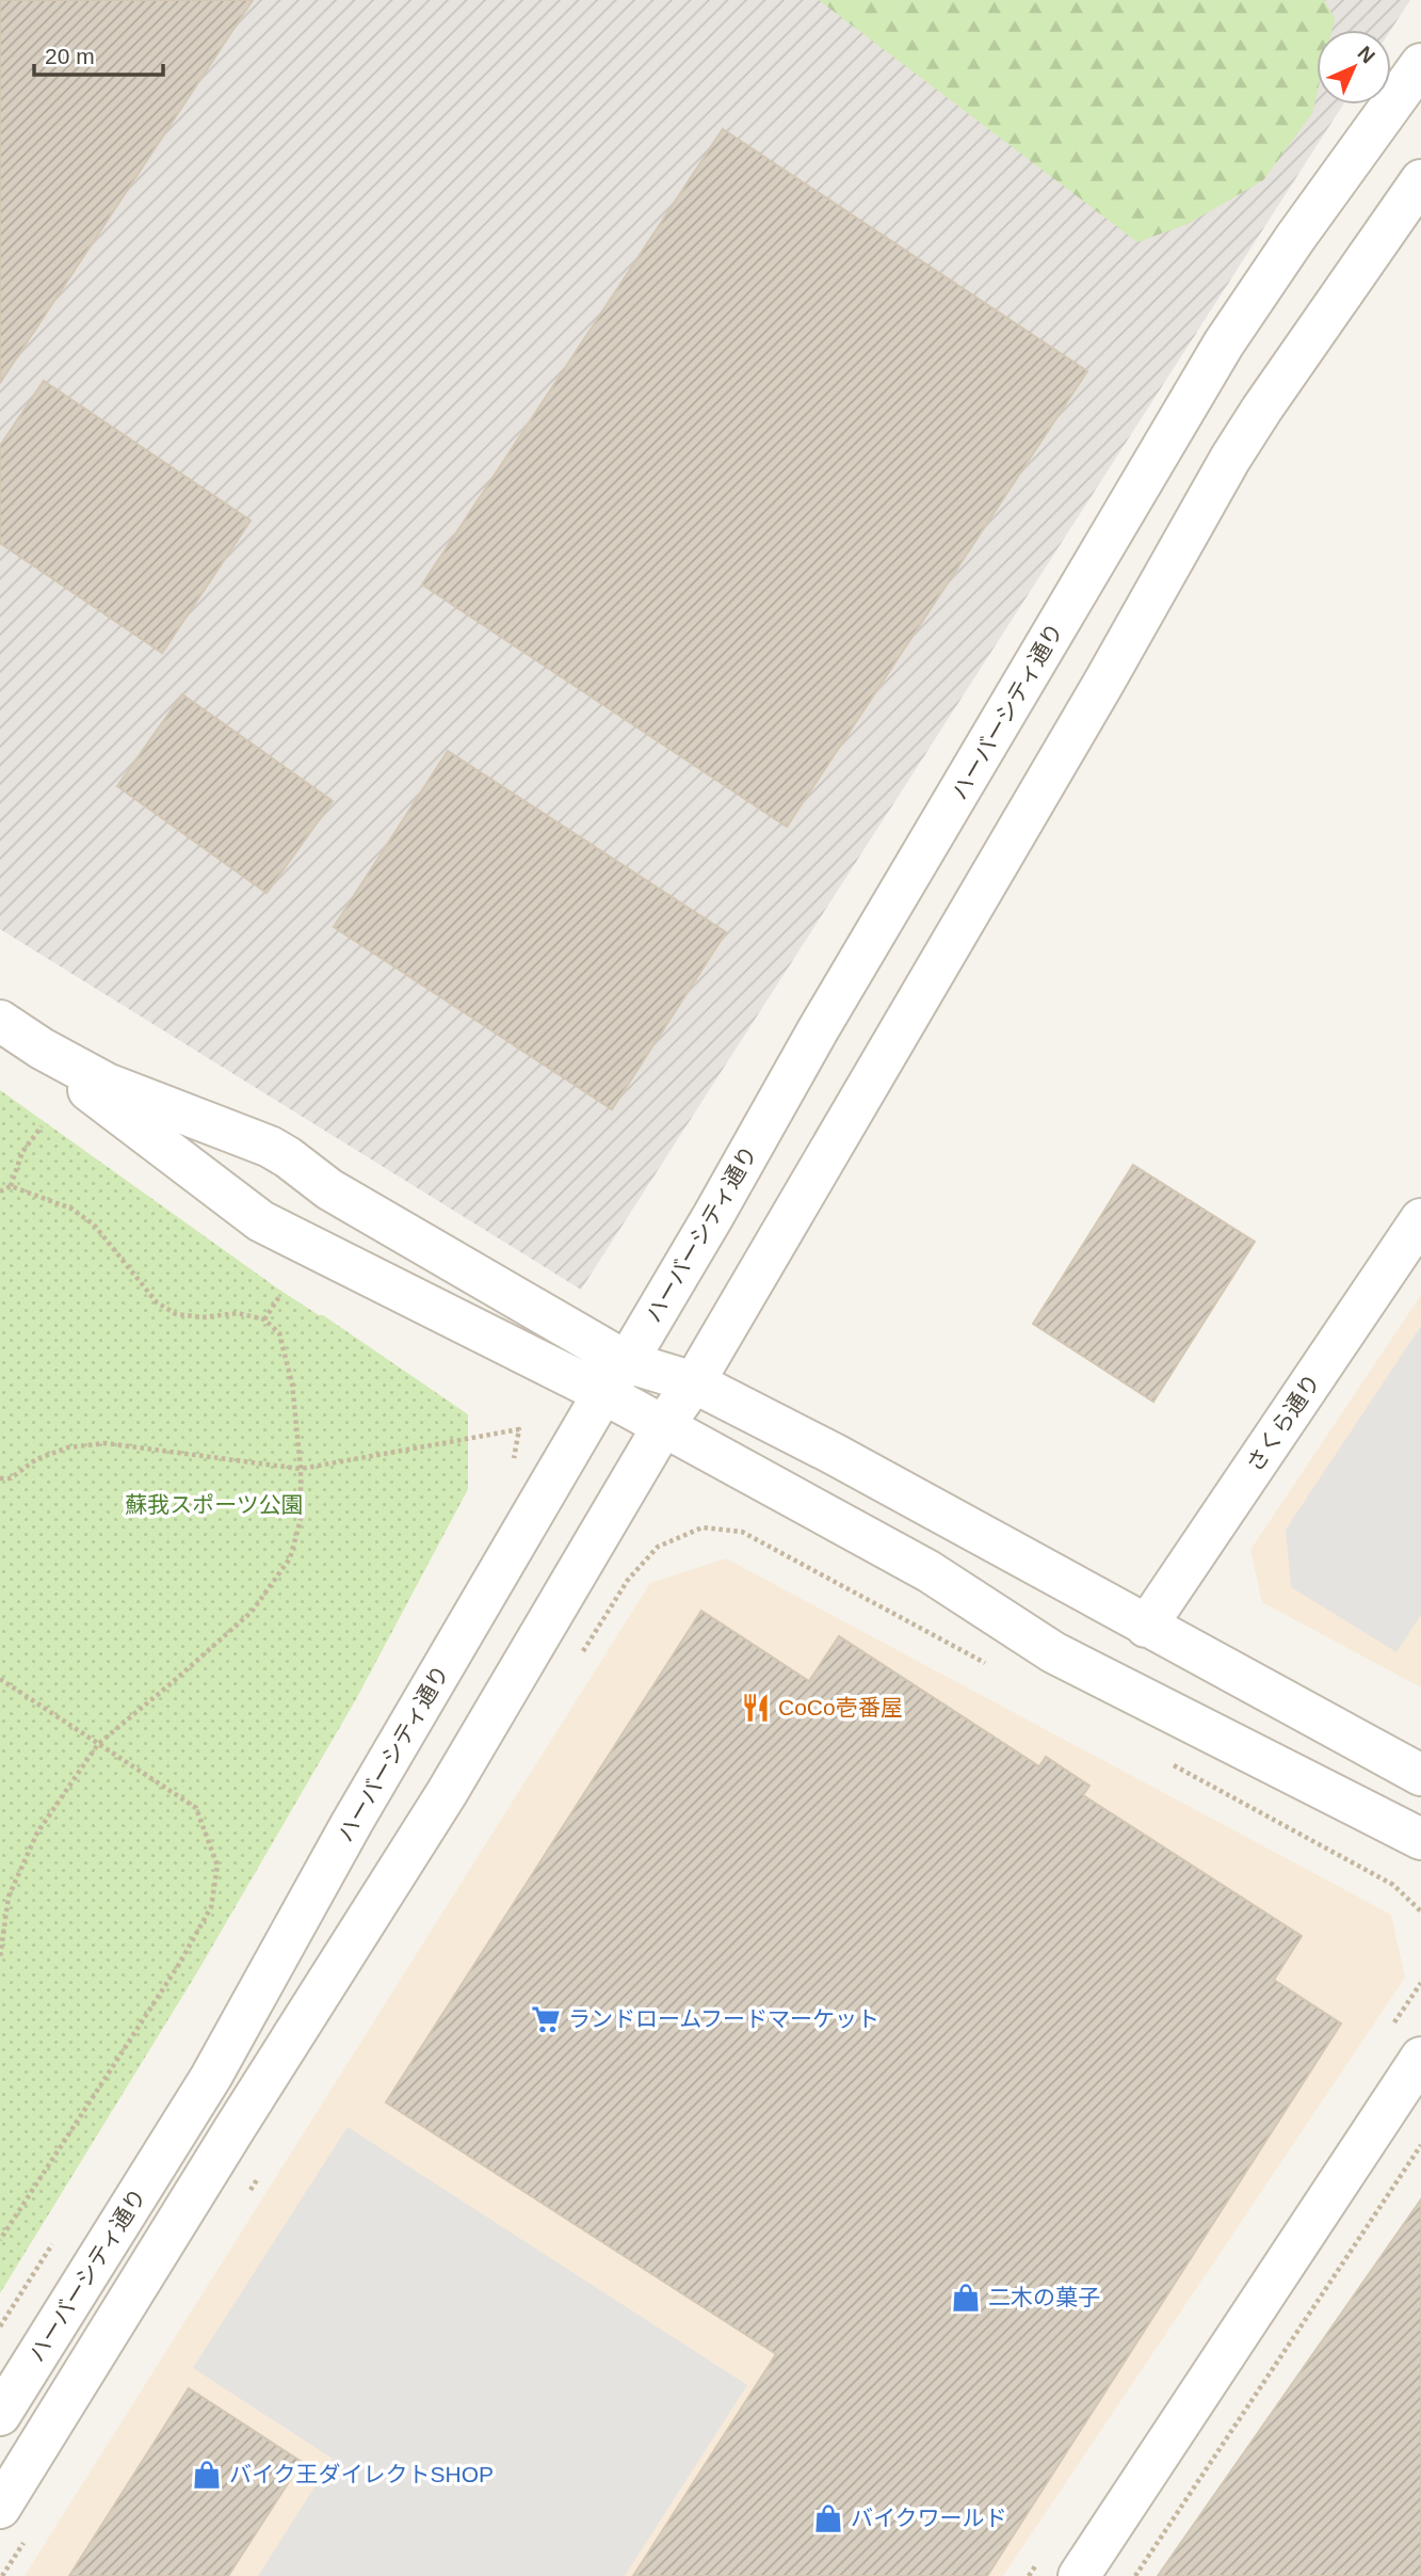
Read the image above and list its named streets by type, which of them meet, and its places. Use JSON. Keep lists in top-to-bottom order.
{
  "streets": {
    "street": ["ハーバーシティ通り", "さくら通り"]
  },
  "parks": ["蘇我スポーツ公園"],
  "places": {
    "restaurant": ["CoCo壱番屋"],
    "supermarket": ["ランドロームフードマーケット"],
    "shop": ["二木の菓子", "バイク王ダイレクトSHOP", "バイクワールド"]
  },
  "scale_bar": "20 m",
  "north": "top right"
}
